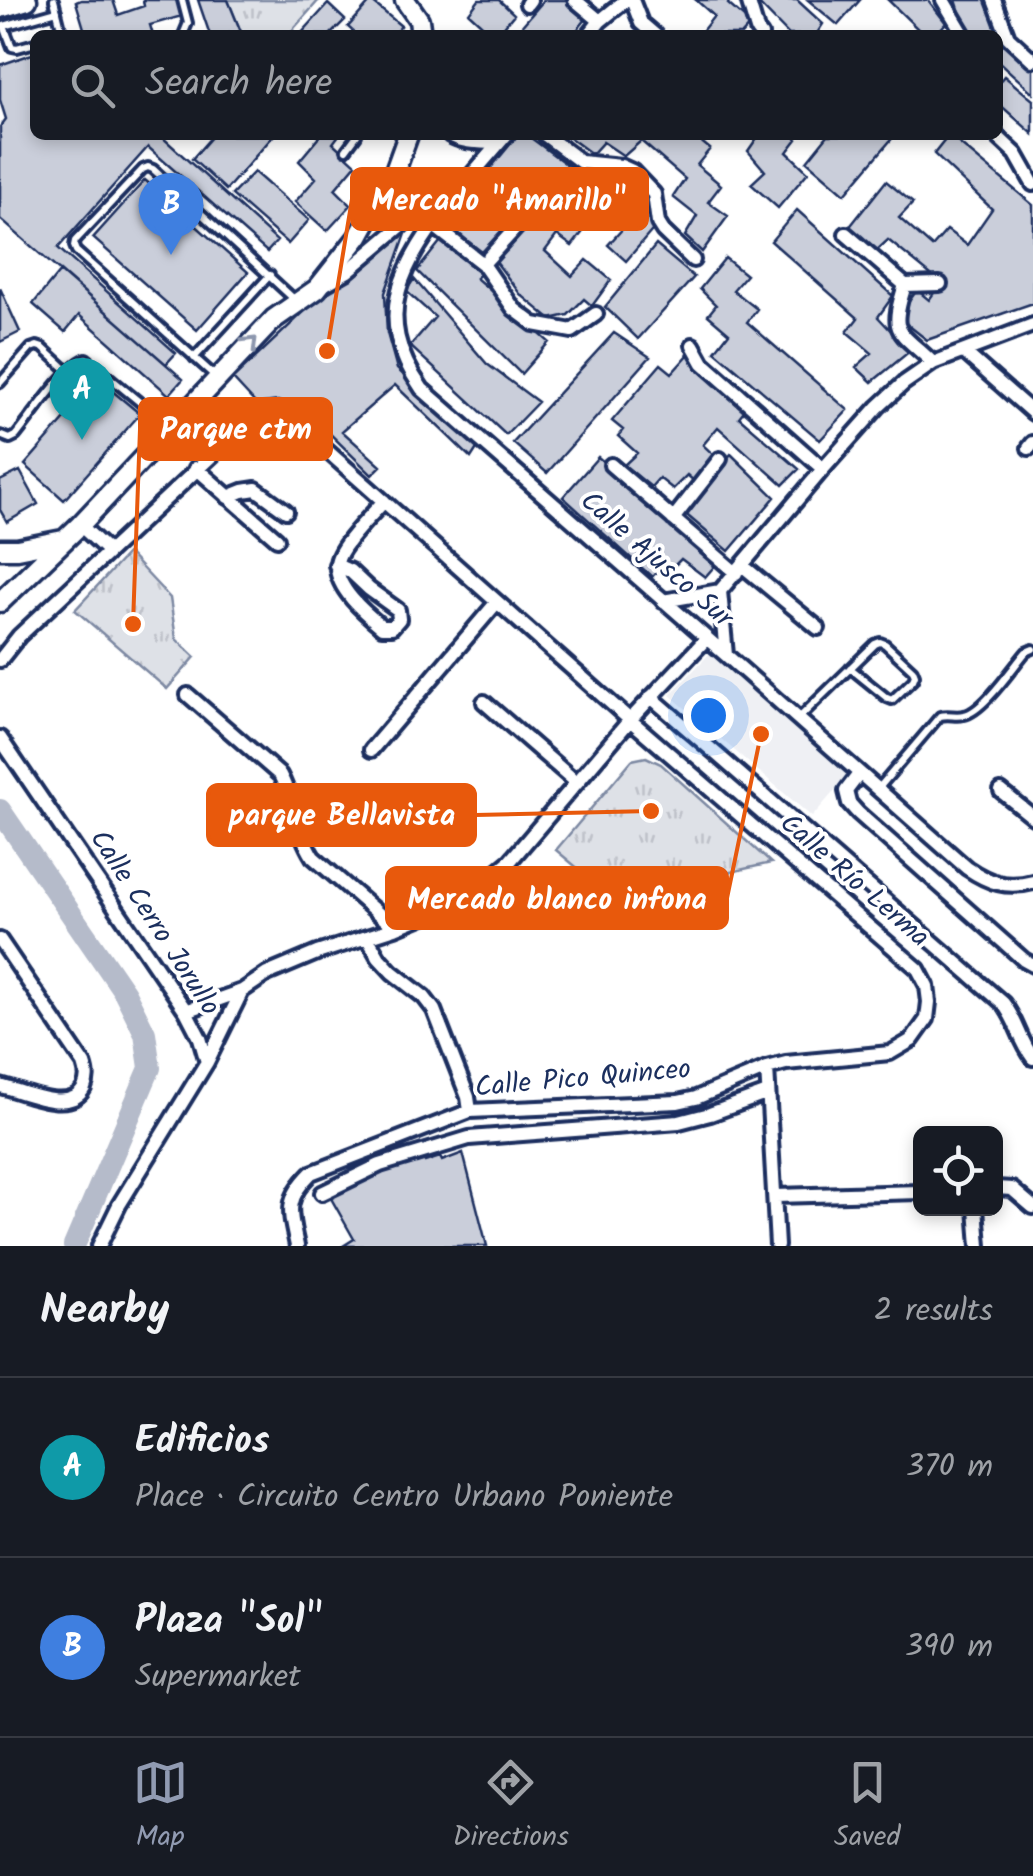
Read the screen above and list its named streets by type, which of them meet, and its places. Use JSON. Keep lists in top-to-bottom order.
{
  "streets": {
    "street": [
      "Calle Ajusco Sur",
      "Calle Río Lerma",
      "Calle Cerro Jorullo",
      "Calle Pico Quinceo"
    ]
  },
  "crossings": [
    ["Calle Río Lerma", "Calle Pico Quinceo"]
  ],
  "places": [
    "Mercado \"Amarillo\"",
    "Parque ctm",
    "Mercado blanco infona",
    "parque Bellavista"
  ],
  "page": {
    "search": "Search here",
    "pins": ["B", "A"],
    "heading": ["Nearby", "2 results"],
    "list": [
      {
        "mark": "A",
        "name": "Edificios",
        "note": "Place · Circuito Centro Urbano Poniente",
        "value": "370 m"
      },
      {
        "mark": "B",
        "name": "Plaza \"Sol\"",
        "note": "Supermarket",
        "value": "390 m"
      }
    ],
    "nav": ["Map", "Directions", "Saved"]
  }
}
